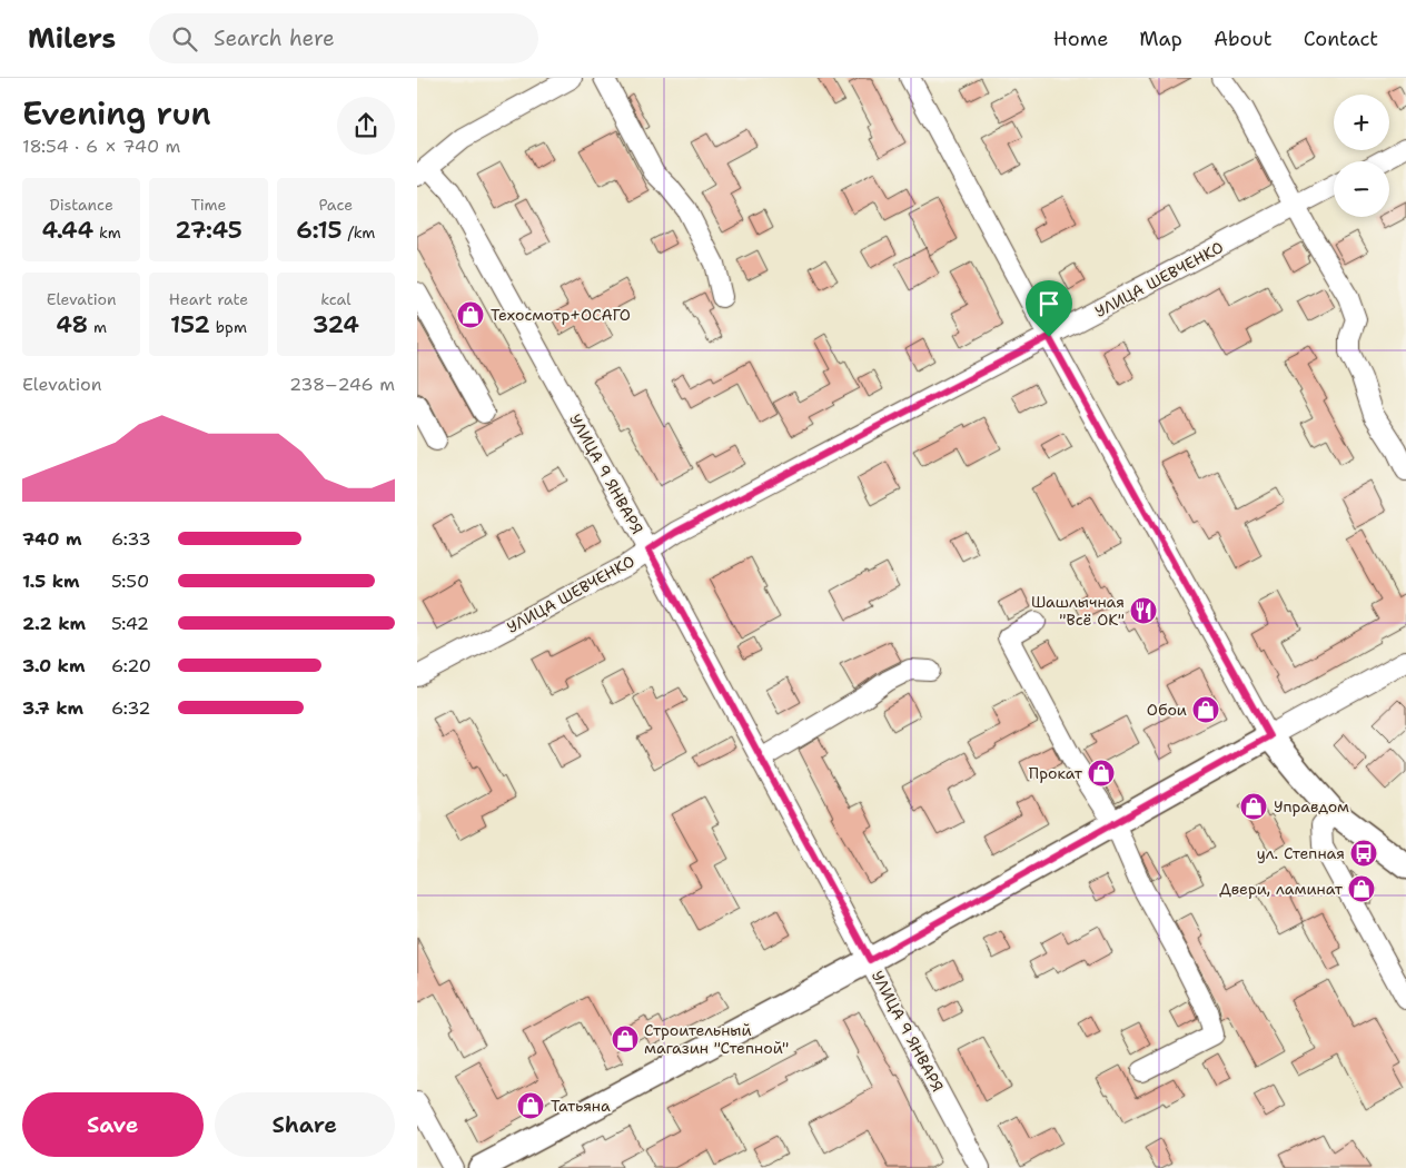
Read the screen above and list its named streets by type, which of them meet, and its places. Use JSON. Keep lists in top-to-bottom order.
{
  "streets": {
    "street": ["УЛИЦА ШЕВЧЕНКО", "УЛИЦА 9 ЯНВАРЯ"]
  },
  "crossings": [
    ["УЛИЦА ШЕВЧЕНКО", "УЛИЦА 9 ЯНВАРЯ"]
  ],
  "places": {
    "shop": [
      "Техосмотр+ОСАГО",
      "Обои",
      "Прокат",
      "Управдом",
      "Двери, ламинат",
      "Строительный магазин \"Степной\"",
      "Татьяна"
    ],
    "restaurant": ["Шашлычная \"Всё ОК\""],
    "bus stop": ["ул. Степная"]
  },
  "page": {
    "header": "Milers",
    "search": "Search here",
    "nav": [
      "Home",
      "Map",
      "About",
      "Contact"
    ],
    "heading": ["Evening run", "18:54 · 6 × 740 m"],
    "map_buttons": ["+", "−"],
    "stats": [
      ["Distance", "4.44 km"],
      ["Time", "27:45"],
      ["Pace", "6:15 /km"],
      ["Elevation", "48 m"],
      ["Heart rate", "152 bpm"],
      ["kcal", "324"]
    ],
    "chart": ["Elevation", "238–246 m"],
    "list": [
      {
        "name": "740 m",
        "note": "6:33"
      },
      {
        "name": "1.5 km",
        "note": "5:50"
      },
      {
        "name": "2.2 km",
        "note": "5:42"
      },
      {
        "name": "3.0 km",
        "note": "6:20"
      },
      {
        "name": "3.7 km",
        "note": "6:32"
      }
    ],
    "buttons": ["Save", "Share"]
  }
}
